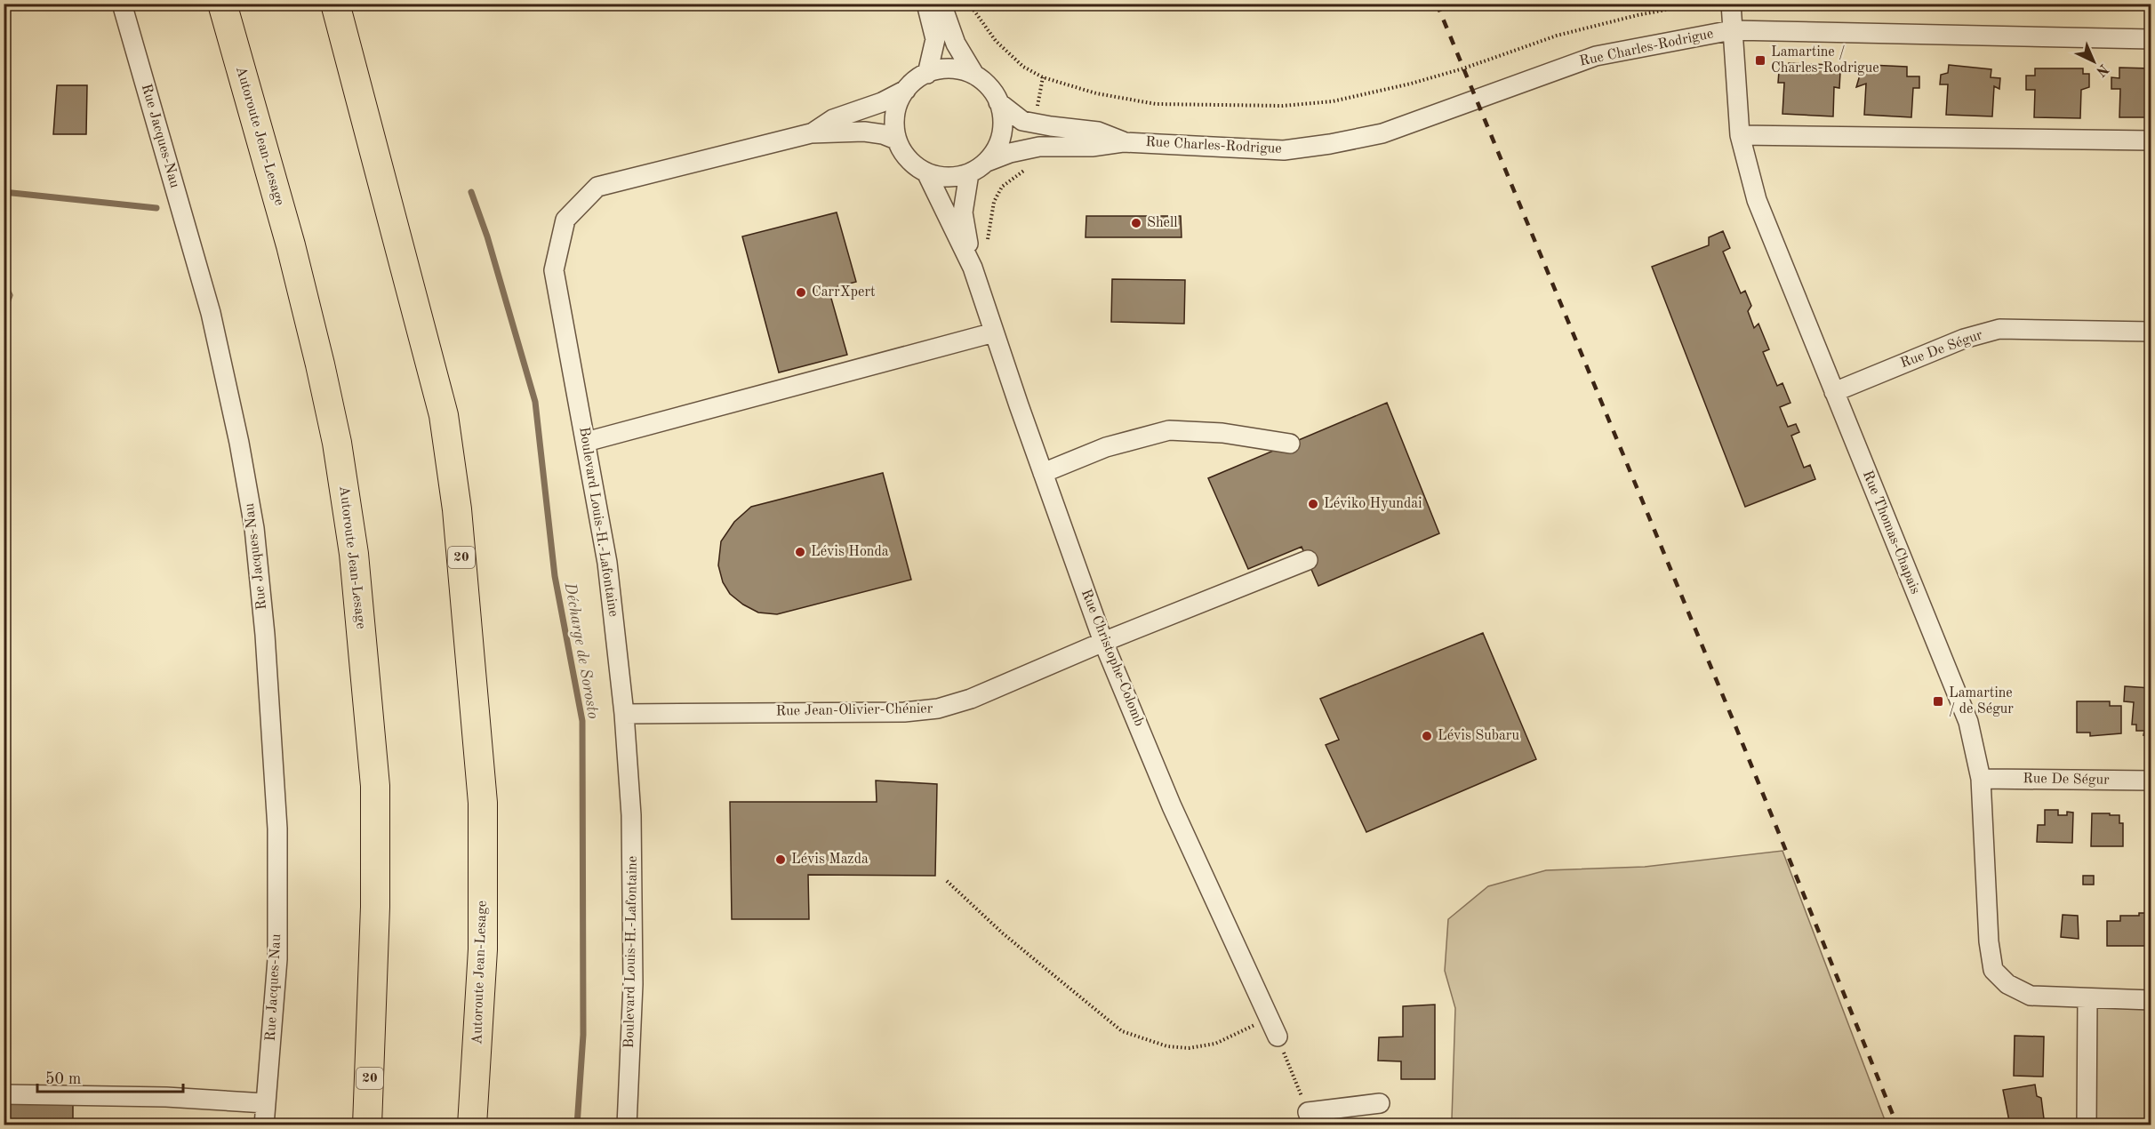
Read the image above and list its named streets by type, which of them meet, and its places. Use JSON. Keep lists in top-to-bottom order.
{
  "streets": {
    "highway": ["Autoroute Jean-Lesage", "20"],
    "street": [
      "Rue Charles-Rodrigue",
      "Rue Jacques-Nau",
      "Rue De Ségur",
      "Boulevard Louis-H.-Lafontaine",
      "Rue Thomas-Chapais",
      "Rue Christophe-Colomb",
      "Rue Jean-Olivier-Chénier"
    ]
  },
  "crossings": [
    ["Rue Charles-Rodrigue", "Boulevard Louis-H.-Lafontaine"],
    ["Rue Charles-Rodrigue", "Rue Thomas-Chapais"],
    ["Rue Charles-Rodrigue", "Rue Christophe-Colomb"],
    ["Rue De Ségur", "Rue Thomas-Chapais"],
    ["Boulevard Louis-H.-Lafontaine", "Rue Christophe-Colomb"],
    ["Boulevard Louis-H.-Lafontaine", "Rue Jean-Olivier-Chénier"],
    ["Rue Christophe-Colomb", "Rue Jean-Olivier-Chénier"]
  ],
  "water": ["Décharge de Sorosto"],
  "places": {
    "transit": ["Lamartine / Charles-Rodrigue", "Lamartine / de Ségur"],
    "other": [
      "Shell",
      "CarrXpert",
      "Léviko Hyundai",
      "Lévis Honda",
      "Lévis Subaru",
      "Lévis Mazda"
    ]
  },
  "scale_bar": "50 m",
  "north": "bottom right"
}
